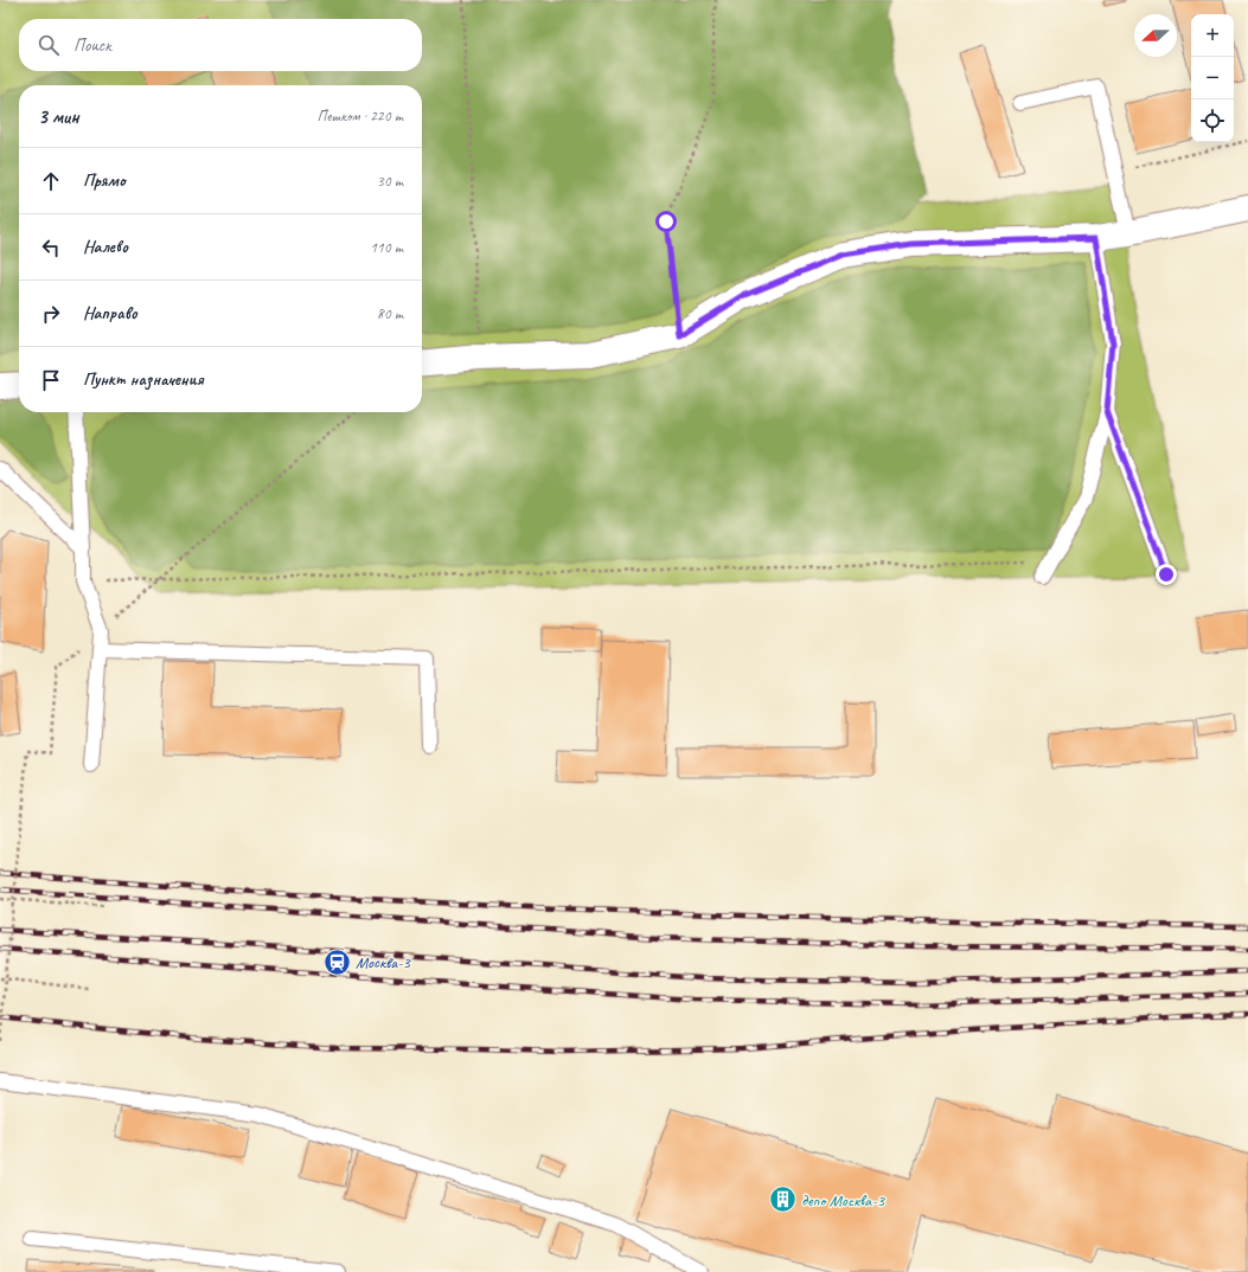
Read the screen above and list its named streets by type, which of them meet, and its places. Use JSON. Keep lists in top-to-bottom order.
{
  "places": {
    "station": ["Москва-3"],
    "building": ["депо Москва-3"]
  },
  "north": "left",
  "page": {
    "map_buttons": ["+", "−"],
    "search": "Поиск",
    "heading": ["3 мин", "Пешком · 220 m"],
    "list": [
      ["Прямо", "30 m"],
      ["Налево", "110 m"],
      ["Направо", "80 m"],
      "Пункт назначения"
    ]
  }
}
